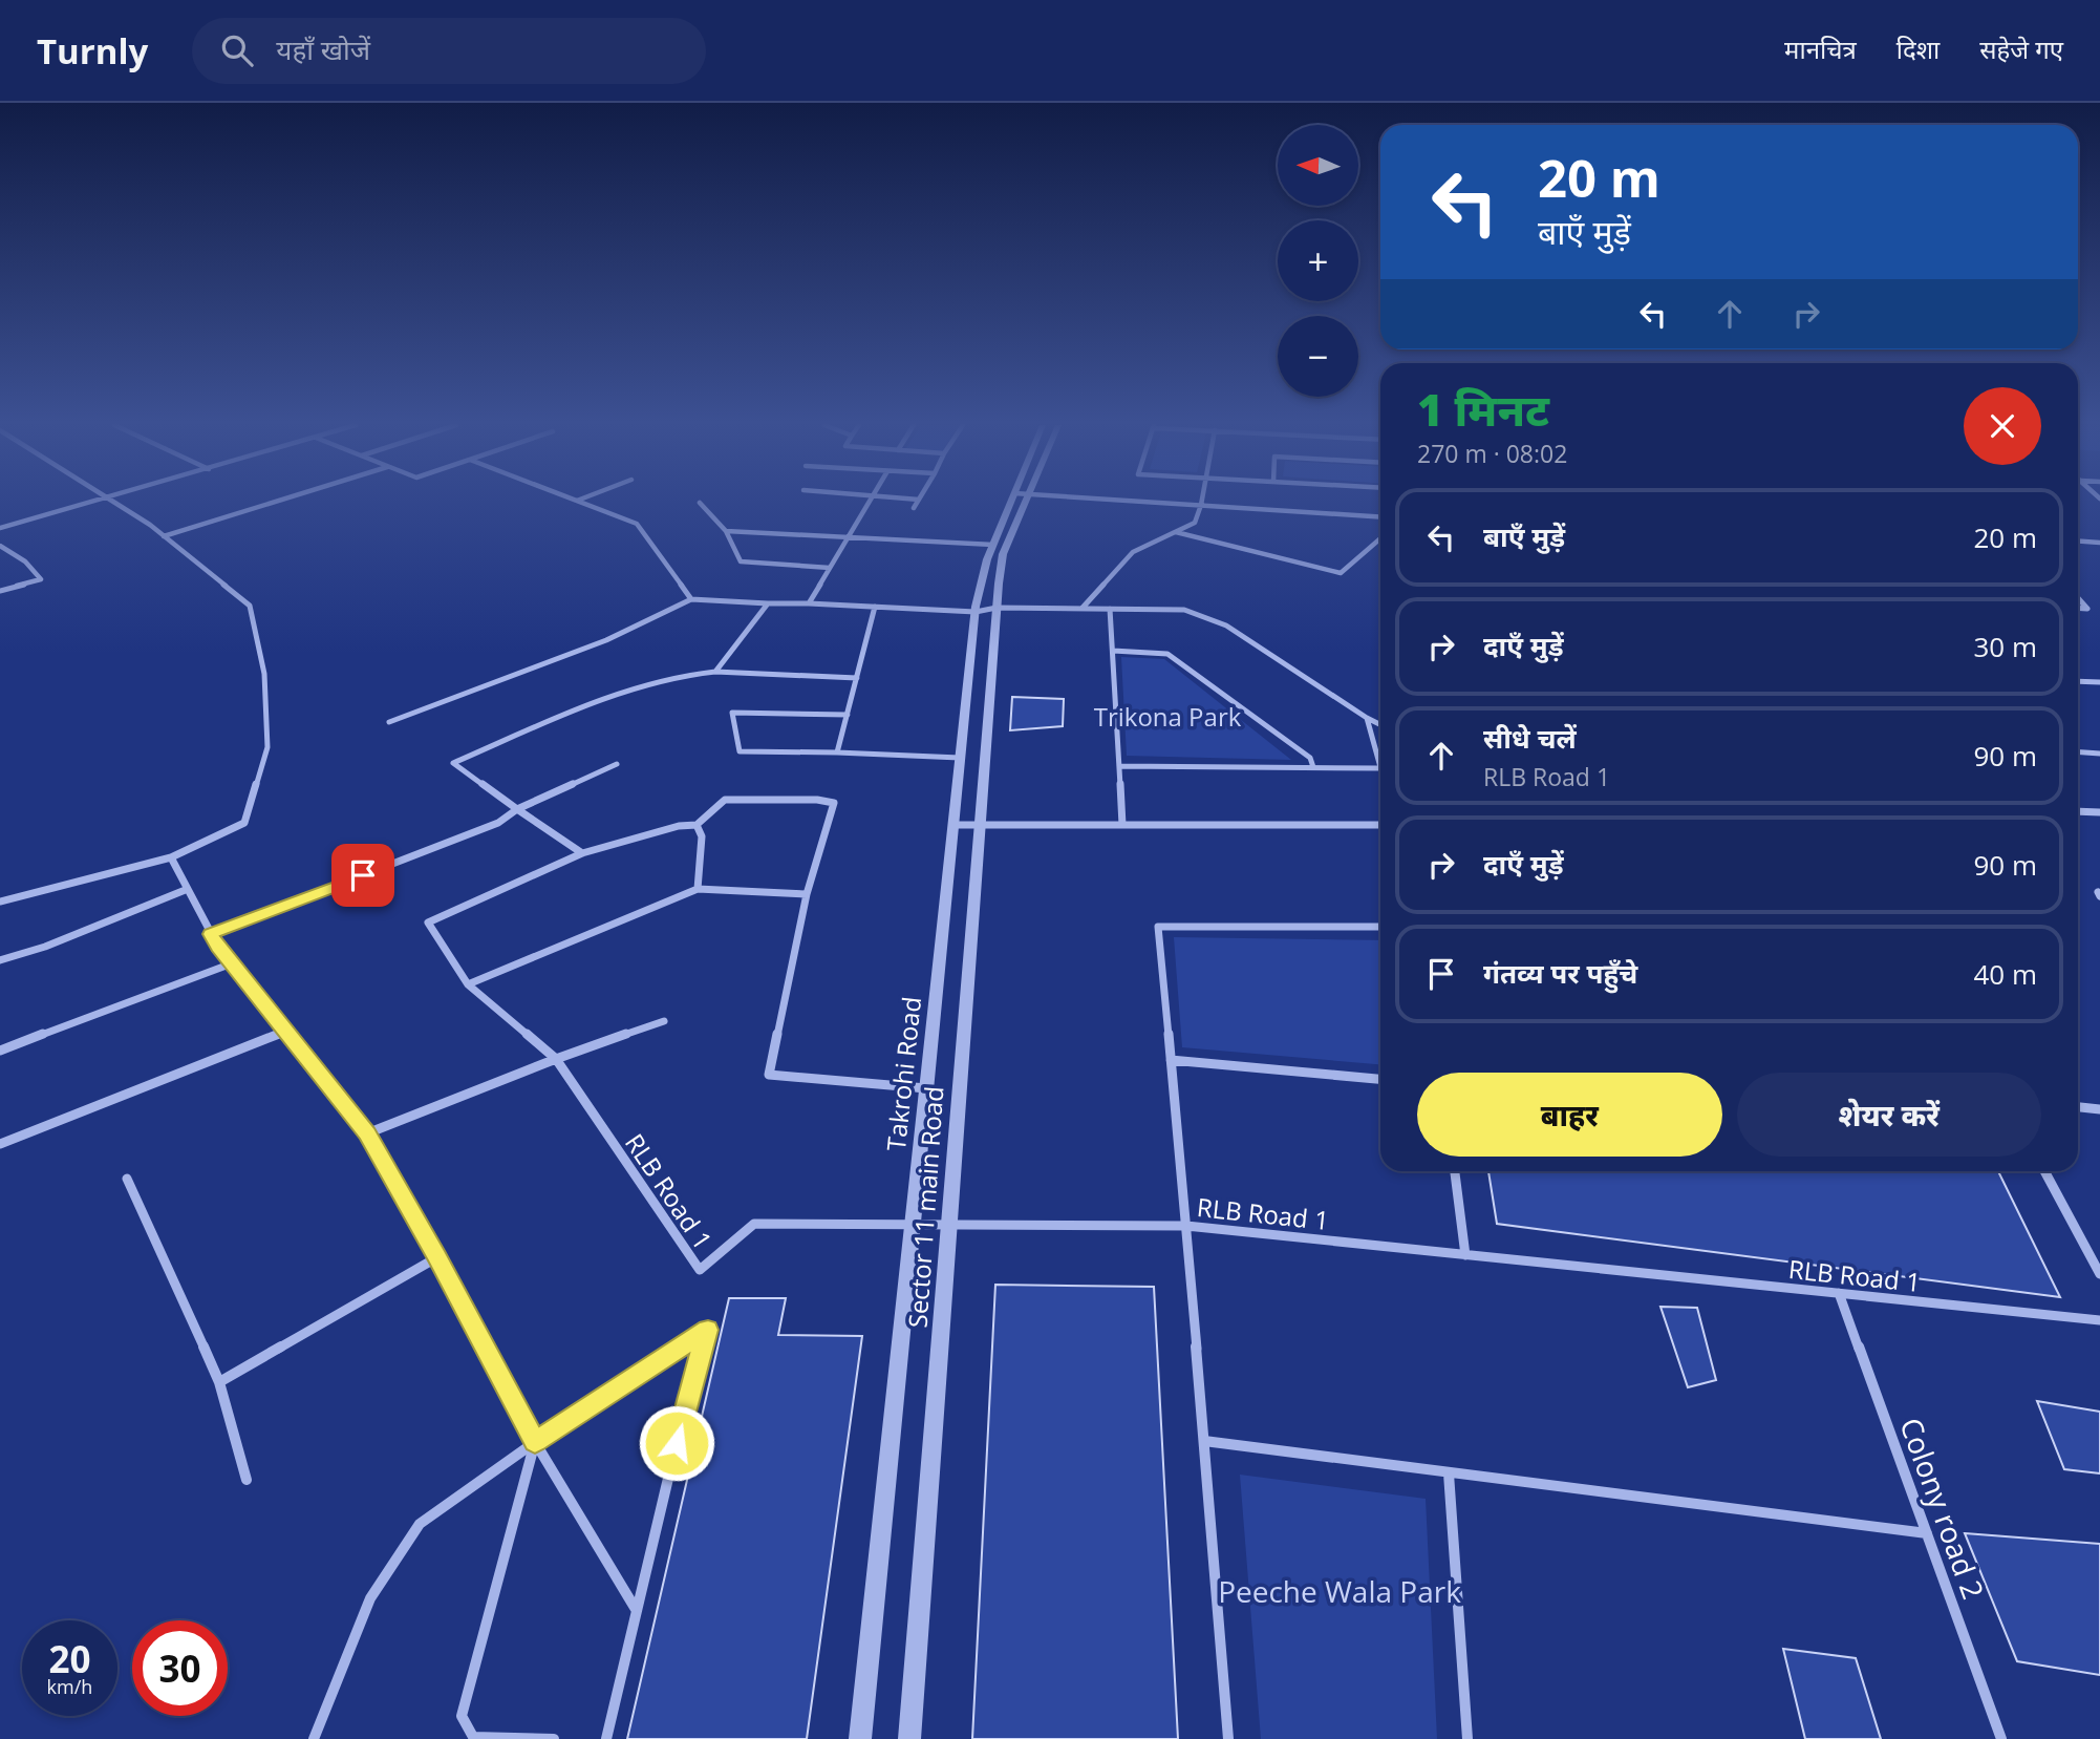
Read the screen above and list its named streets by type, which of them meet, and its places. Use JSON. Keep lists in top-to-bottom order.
{
  "streets": {
    "street": [
      "Takrohi Road",
      "RLB Road 1",
      "Sector 11 main Road",
      "Colony road 2"
    ]
  },
  "crossings": [
    ["Takrohi Road", "RLB Road 1"],
    ["RLB Road 1", "Sector 11 main Road"],
    ["RLB Road 1", "Colony road 2"]
  ],
  "parks": ["Trikona Park", "Peeche Wala Park"],
  "north": "left",
  "page": {
    "header": "Turnly",
    "search": "यहाँ खोजें",
    "nav": ["मानचित्र", "दिशा", "सहेजे गए"],
    "map_buttons": ["+", "−"],
    "turn": ["20 m", "बाएँ मुड़ें"],
    "heading": ["1 मिनट", "270 m · 08:02"],
    "list": [
      {
        "name": "बाएँ मुड़ें",
        "value": "20 m"
      },
      {
        "name": "दाएँ मुड़ें",
        "value": "30 m"
      },
      {
        "name": "सीधे चलें",
        "note": "RLB Road 1",
        "value": "90 m"
      },
      {
        "name": "दाएँ मुड़ें",
        "value": "90 m"
      },
      {
        "name": "गंतव्य पर पहुँचे",
        "value": "40 m"
      }
    ],
    "buttons": ["बाहर", "शेयर करें"],
    "speed": "20 km/h",
    "limit": "30"
  }
}
